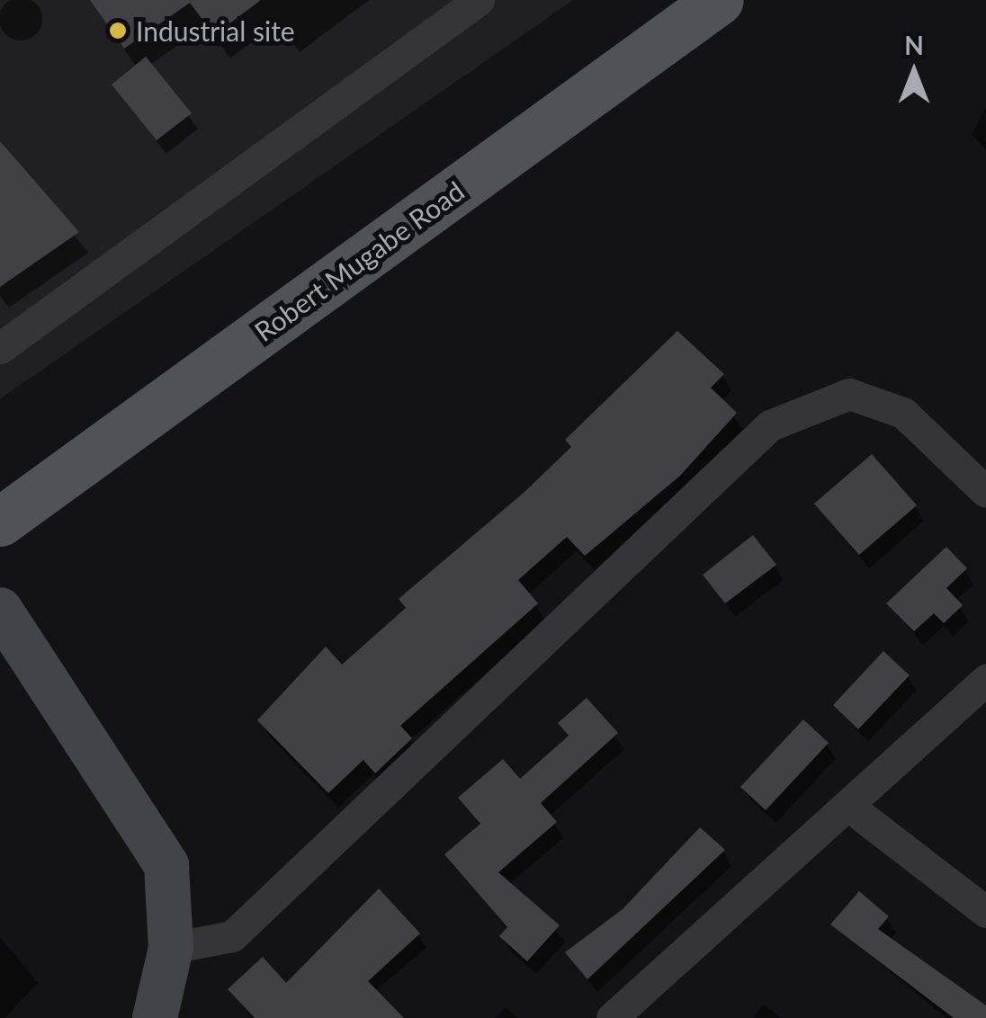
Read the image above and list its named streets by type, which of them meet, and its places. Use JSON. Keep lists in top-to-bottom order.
{
  "streets": {
    "main road": ["Robert Mugabe Road"]
  },
  "places": ["Industrial site"],
  "north": "top"
}
